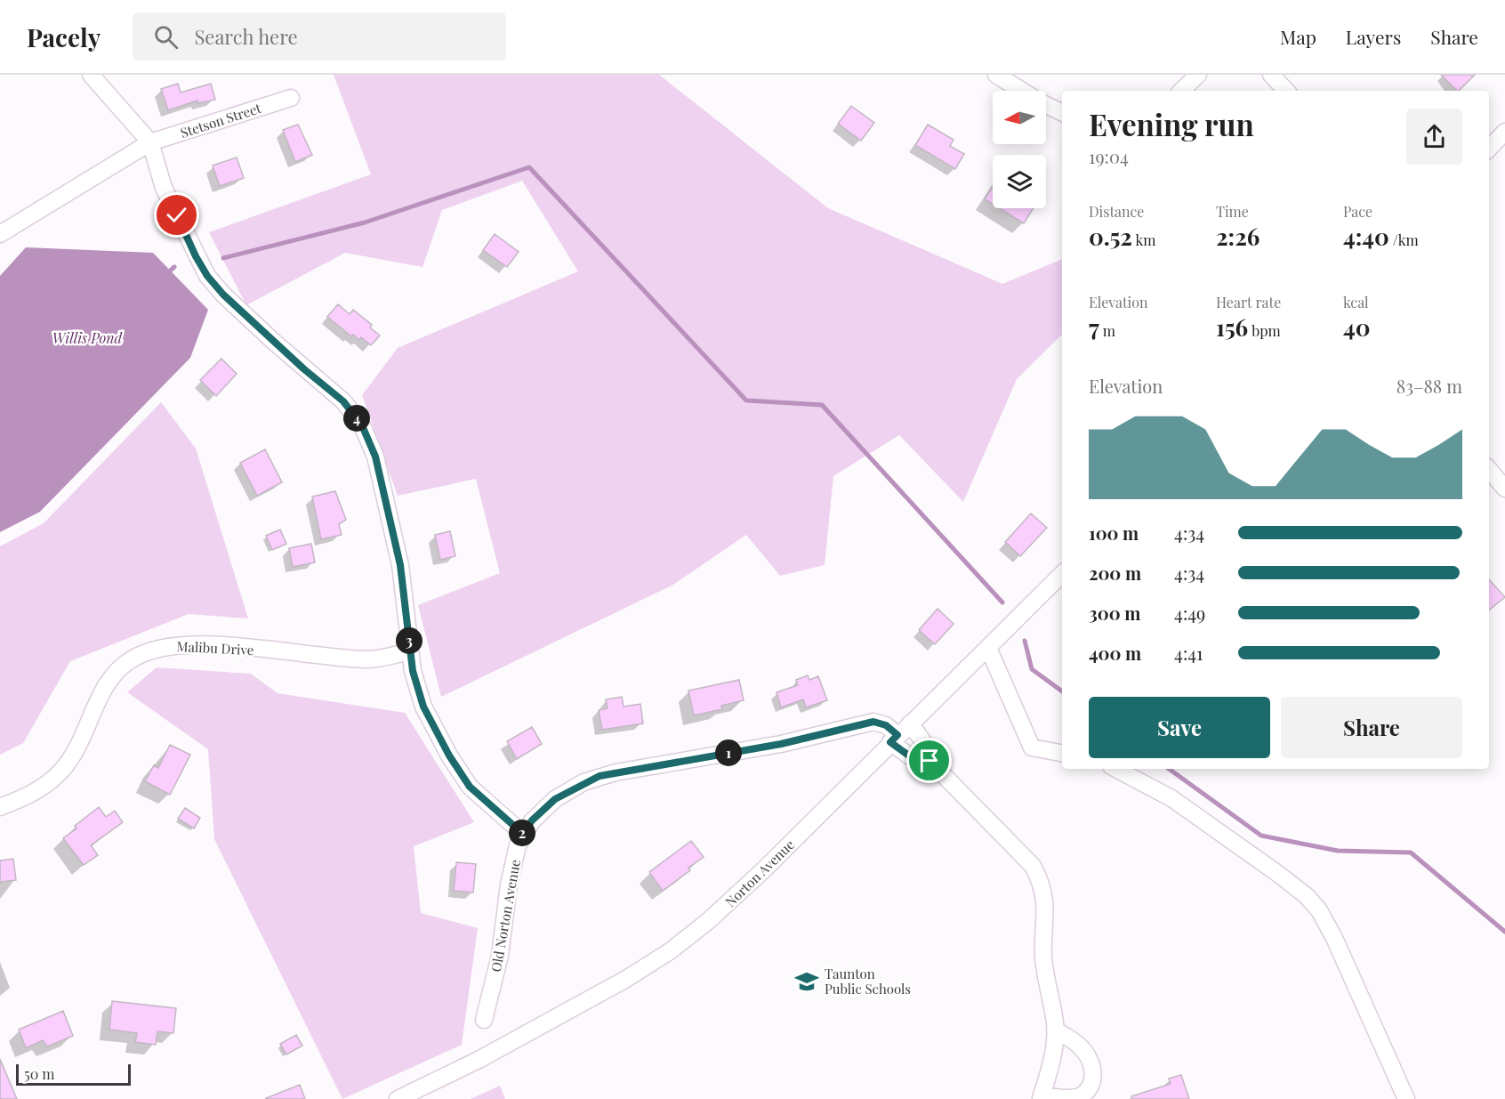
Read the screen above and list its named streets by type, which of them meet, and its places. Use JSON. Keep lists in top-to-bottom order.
{
  "streets": {
    "street": [
      "Stetson Street",
      "Malibu Drive",
      "Norton Avenue",
      "Old Norton Avenue"
    ]
  },
  "crossings": [
    ["Norton Avenue", "Old Norton Avenue"]
  ],
  "water": ["Willis Pond"],
  "places": {
    "school or university": ["Taunton Public Schools"]
  },
  "scale_bar": "50 m",
  "north": "left",
  "page": {
    "header": "Pacely",
    "search": "Search here",
    "nav": ["Map", "Layers", "Share"],
    "heading": ["Evening run", "19:04"],
    "stats": [
      ["Distance", "0.52 km"],
      ["Time", "2:26"],
      ["Pace", "4:40 /km"],
      ["Elevation", "7 m"],
      ["Heart rate", "156 bpm"],
      ["kcal", "40"]
    ],
    "chart": ["Elevation", "83–88 m"],
    "pins": [
      "4",
      "3",
      "1",
      "2"
    ],
    "list": [
      {
        "name": "100 m",
        "note": "4:34"
      },
      {
        "name": "200 m",
        "note": "4:34"
      },
      {
        "name": "300 m",
        "note": "4:49"
      },
      {
        "name": "400 m",
        "note": "4:41"
      }
    ],
    "buttons": ["Save", "Share"],
    "scale": "50 m"
  }
}
